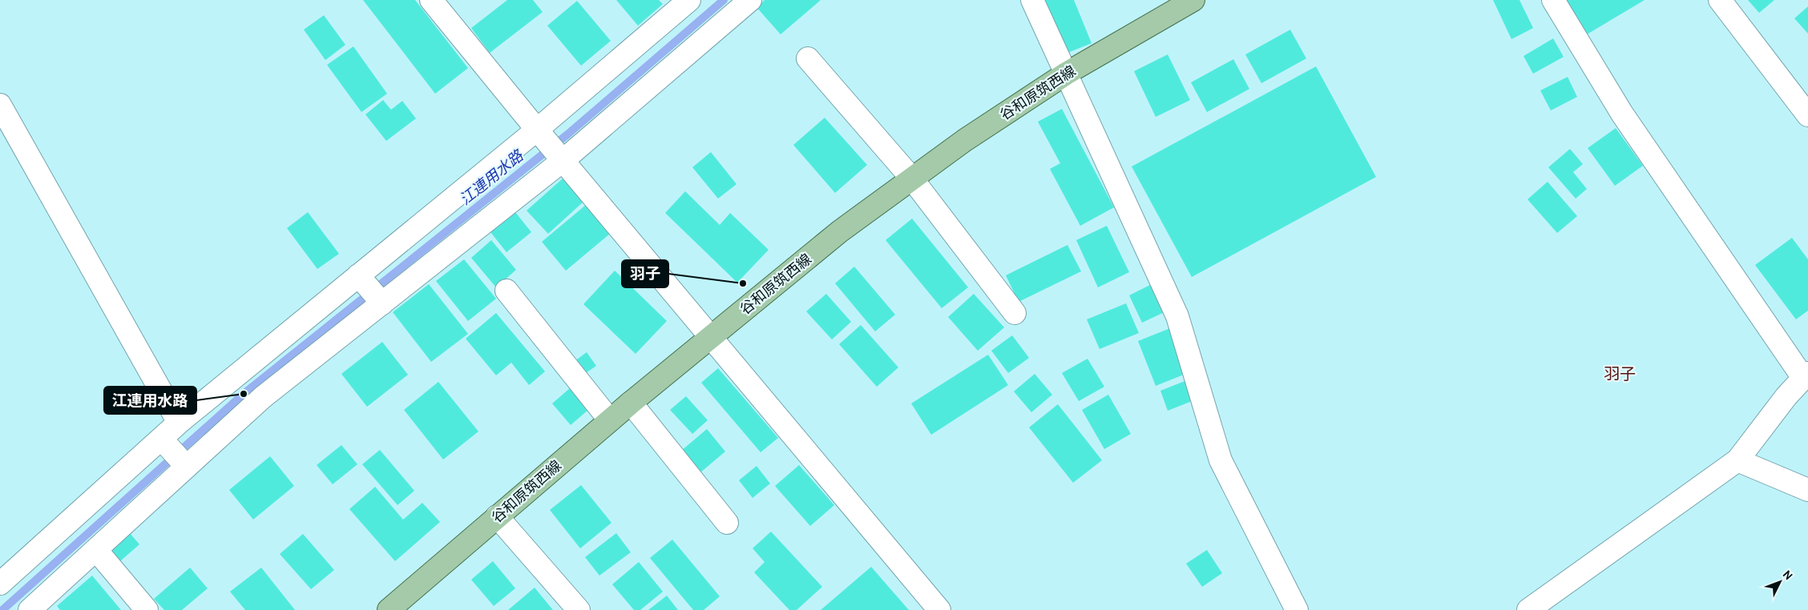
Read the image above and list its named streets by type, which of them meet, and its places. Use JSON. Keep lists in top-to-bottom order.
{
  "streets": {
    "main road": ["谷和原筑西線"]
  },
  "districts": ["羽子"],
  "water": ["江連用水路"],
  "places": ["羽子", "江連用水路"],
  "north": "top right"
}
